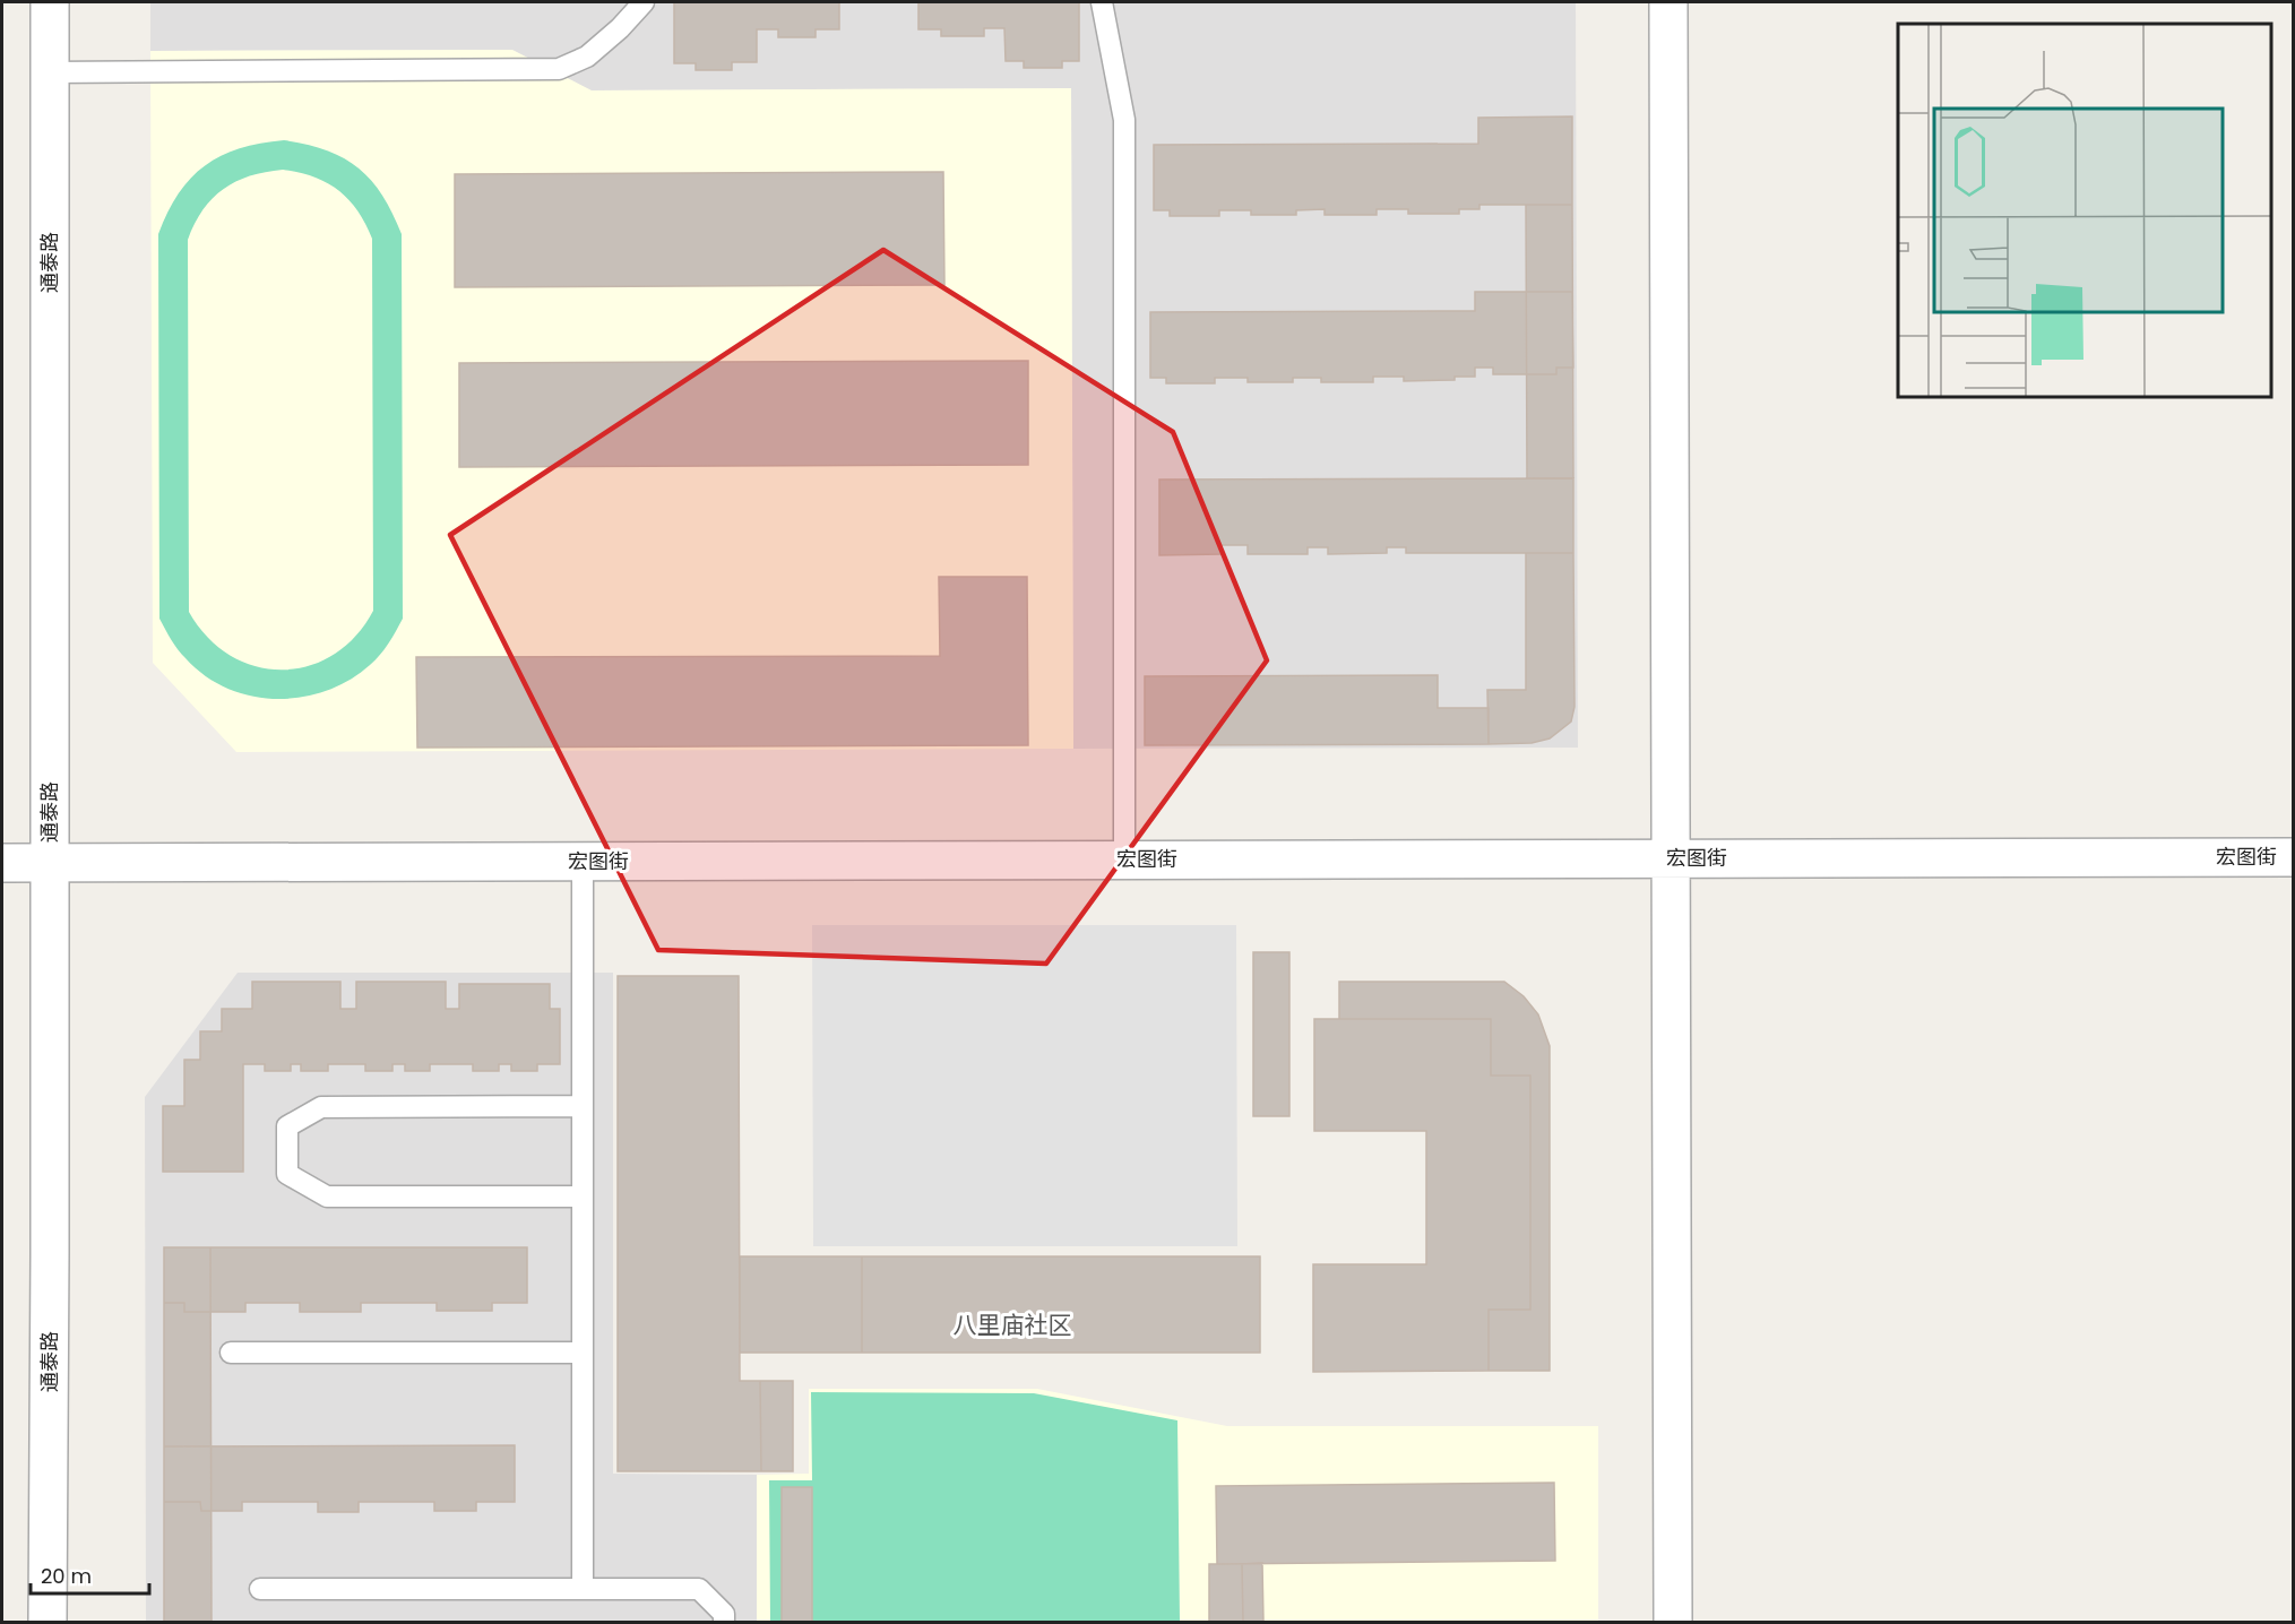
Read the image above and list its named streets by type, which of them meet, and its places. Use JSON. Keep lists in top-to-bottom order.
{
  "streets": {
    "street": ["通泰路", "宏图街"]
  },
  "crossings": [
    ["通泰路", "宏图街"]
  ],
  "districts": ["八里庙社区"],
  "scale_bar": "20 m"
}
